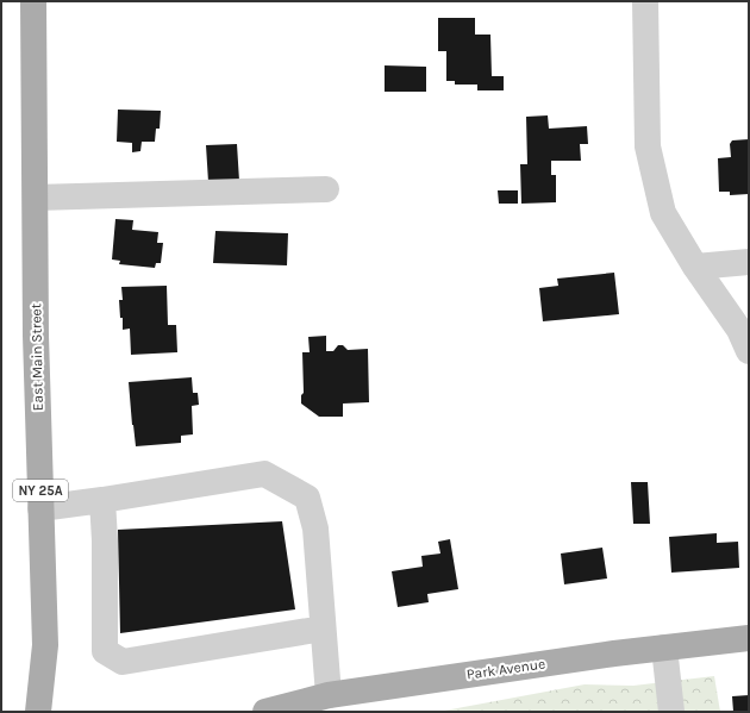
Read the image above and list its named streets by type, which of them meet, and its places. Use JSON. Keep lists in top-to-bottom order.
{
  "streets": {
    "main road": ["East Main Street", "NY 25A", "Park Avenue"]
  }
}
